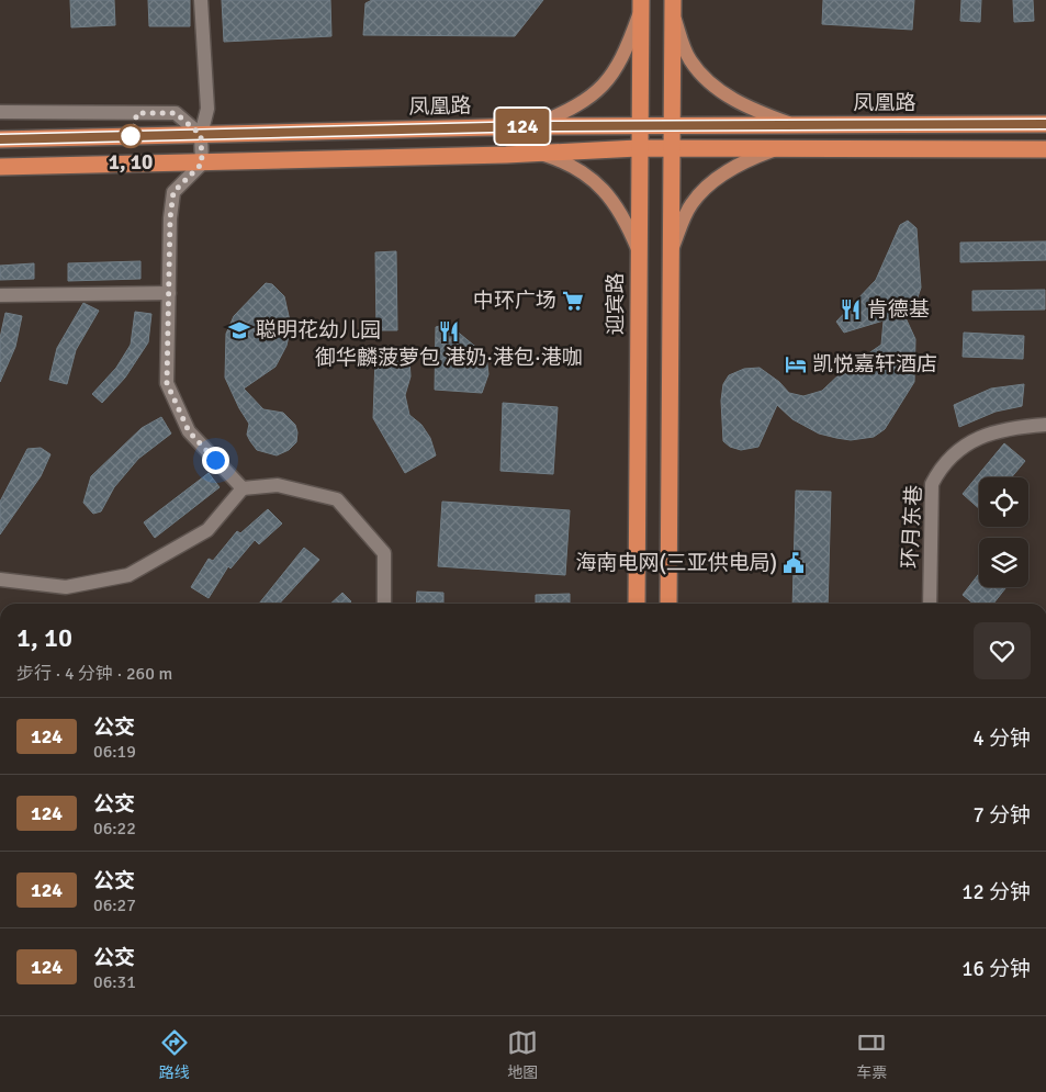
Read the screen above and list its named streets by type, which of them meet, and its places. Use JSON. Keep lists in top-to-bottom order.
{
  "streets": {
    "highway": ["凤凰路", "迎宾路"],
    "street": ["环月东巷"]
  },
  "crossings": [
    ["凤凰路", "迎宾路"]
  ],
  "places": {
    "other": ["1, 10"],
    "supermarket": ["中环广场"],
    "restaurant": ["肯德基", "御华麟菠萝包 港奶·港包·港咖"],
    "school or university": ["聪明花幼儿园"],
    "hotel": ["凯悦嘉轩酒店"],
    "public building": ["海南电网(三亚供电局)"]
  },
  "lines": ["bus line 124"],
  "page": {
    "on_map": "124",
    "heading": ["1, 10", "步行 · 4 分钟 · 260 m"],
    "list": [
      {
        "mark": "124",
        "name": "公交",
        "note": "06:19",
        "value": "4 分钟"
      },
      {
        "mark": "124",
        "name": "公交",
        "note": "06:22",
        "value": "7 分钟"
      },
      {
        "mark": "124",
        "name": "公交",
        "note": "06:27",
        "value": "12 分钟"
      },
      {
        "mark": "124",
        "name": "公交",
        "note": "06:31",
        "value": "16 分钟"
      }
    ],
    "tabs": ["路线", "地图", "车票"]
  }
}
